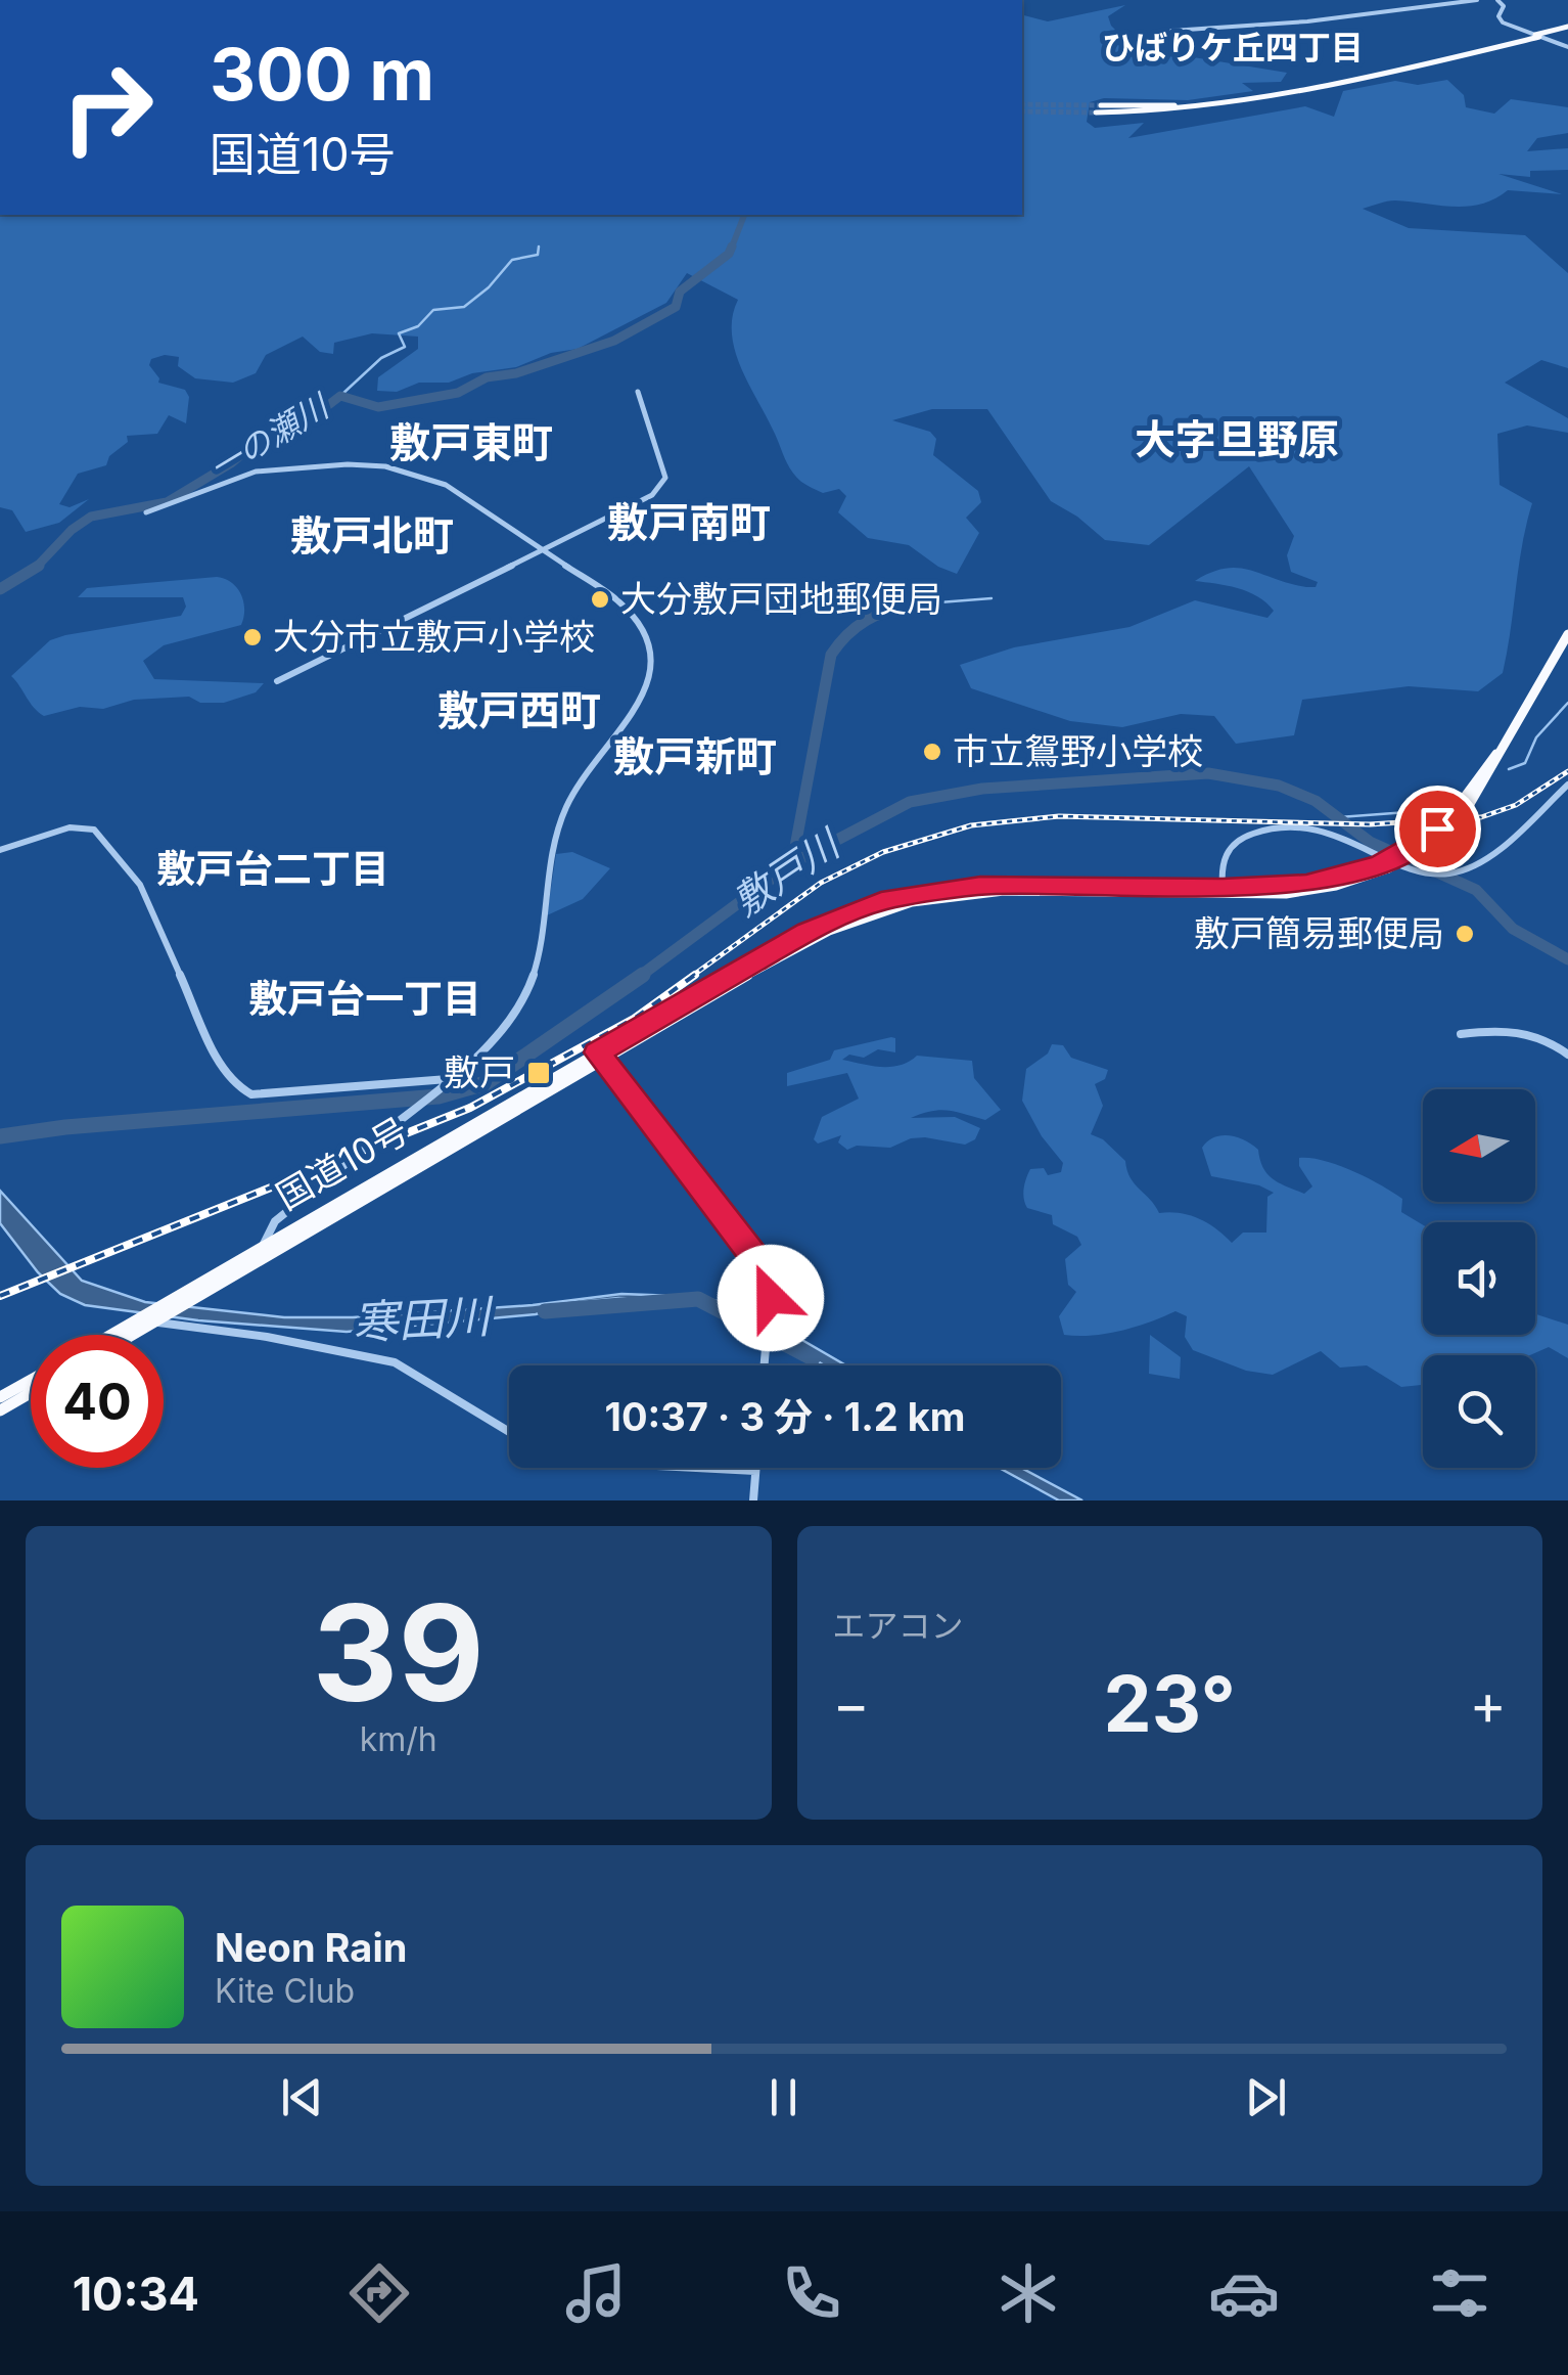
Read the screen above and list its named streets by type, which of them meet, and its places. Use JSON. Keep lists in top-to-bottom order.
{
  "streets": {
    "highway": ["国道10号"]
  },
  "districts": [
    "ひばりケ丘四丁目",
    "大字旦野原",
    "敷戸東町",
    "敷戸南町",
    "敷戸北町",
    "敷戸西町",
    "敷戸新町",
    "敷戸台二丁目",
    "敷戸台一丁目"
  ],
  "water": ["一の瀬川", "敷戸川", "寒田川"],
  "places": {
    "other": [
      "大分敷戸団地郵便局",
      "大分市立敷戸小学校",
      "市立鴛野小学校",
      "敷戸簡易郵便局"
    ],
    "transit": ["敷戸"]
  },
  "north": "left",
  "page": {
    "turn": ["300 m", "国道10号"],
    "limit": "40",
    "trip": "10:37 · 3 分 · 1.2 km",
    "tile": [
      ["39", "km/h"],
      "エアコン"
    ],
    "heat": ["−", "23°", "+"],
    "song": ["Neon Rain", "Kite Club"],
    "tabs": "10:34"
  }
}
